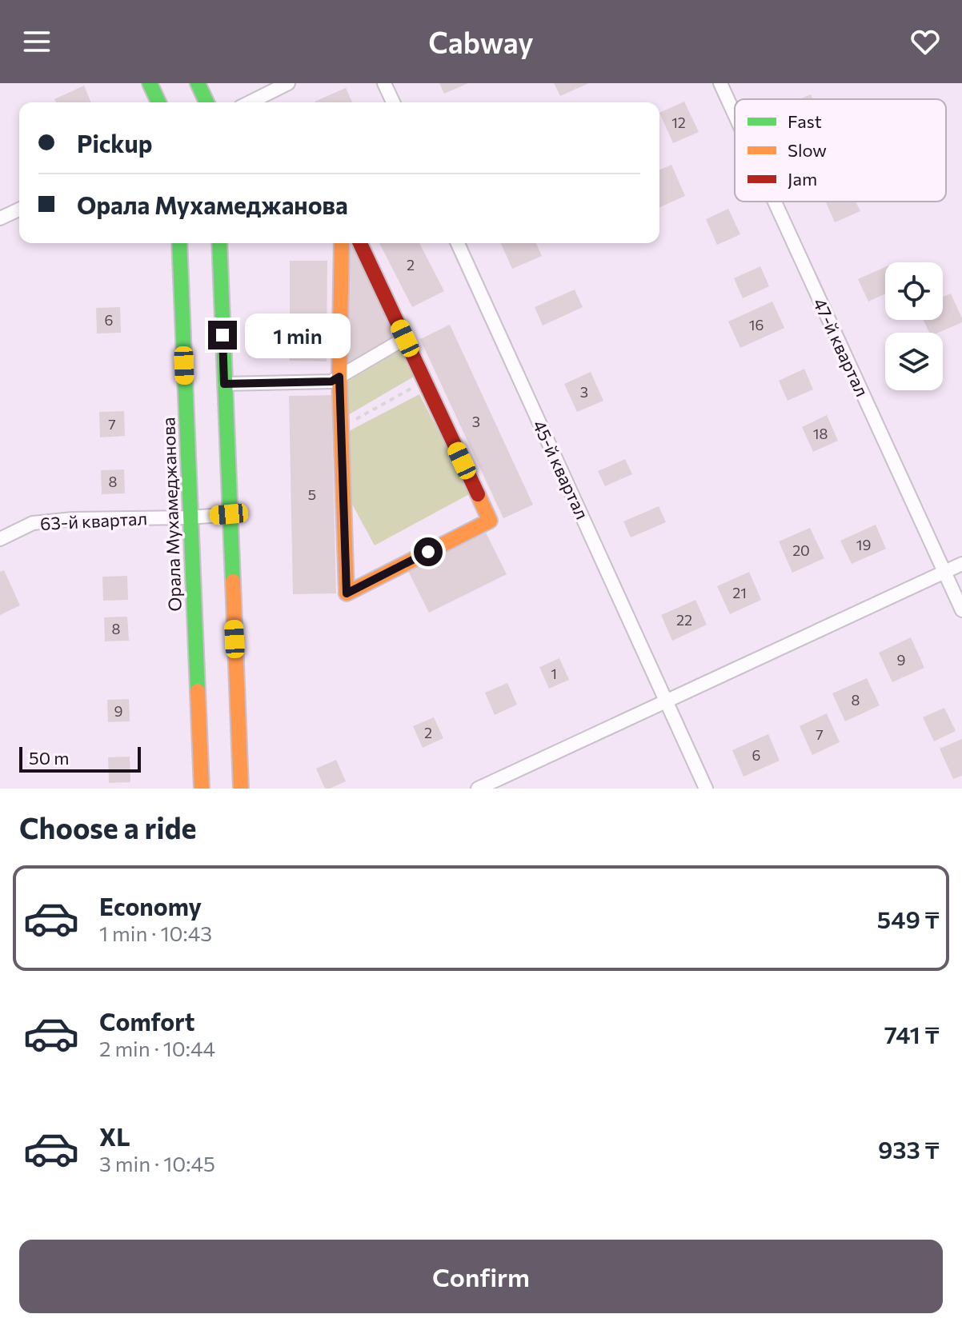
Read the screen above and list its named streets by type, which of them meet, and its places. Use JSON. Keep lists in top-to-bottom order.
{
  "streets": {
    "street": [
      "47-й квартал",
      "45-й квартал",
      "Орала Мухамеджанова",
      "63-й квартал"
    ]
  },
  "crossings": [
    ["Орала Мухамеджанова", "63-й квартал"]
  ],
  "house_numbers": [
    "12",
    "2",
    "6",
    "16",
    "3",
    "3",
    "7",
    "18",
    "8",
    "5",
    "19",
    "20",
    "21",
    "22",
    "8",
    "9",
    "1",
    "8",
    "9",
    "2",
    "7",
    "6"
  ],
  "legend": ["Fast", "Slow", "Jam"],
  "scale_bar": "50 m",
  "page": {
    "header": "Cabway",
    "banner": ["Pickup", "Орала Мухамеджанова"],
    "bubble": "1 min",
    "scale": "50 m",
    "heading": "Choose a ride",
    "list": [
      {
        "name": "Economy",
        "note": "1 min · 10:43",
        "value": "549 ₸"
      },
      {
        "name": "Comfort",
        "note": "2 min · 10:44",
        "value": "741 ₸"
      },
      {
        "name": "XL",
        "note": "3 min · 10:45",
        "value": "933 ₸"
      }
    ],
    "buttons": "Confirm"
  }
}
